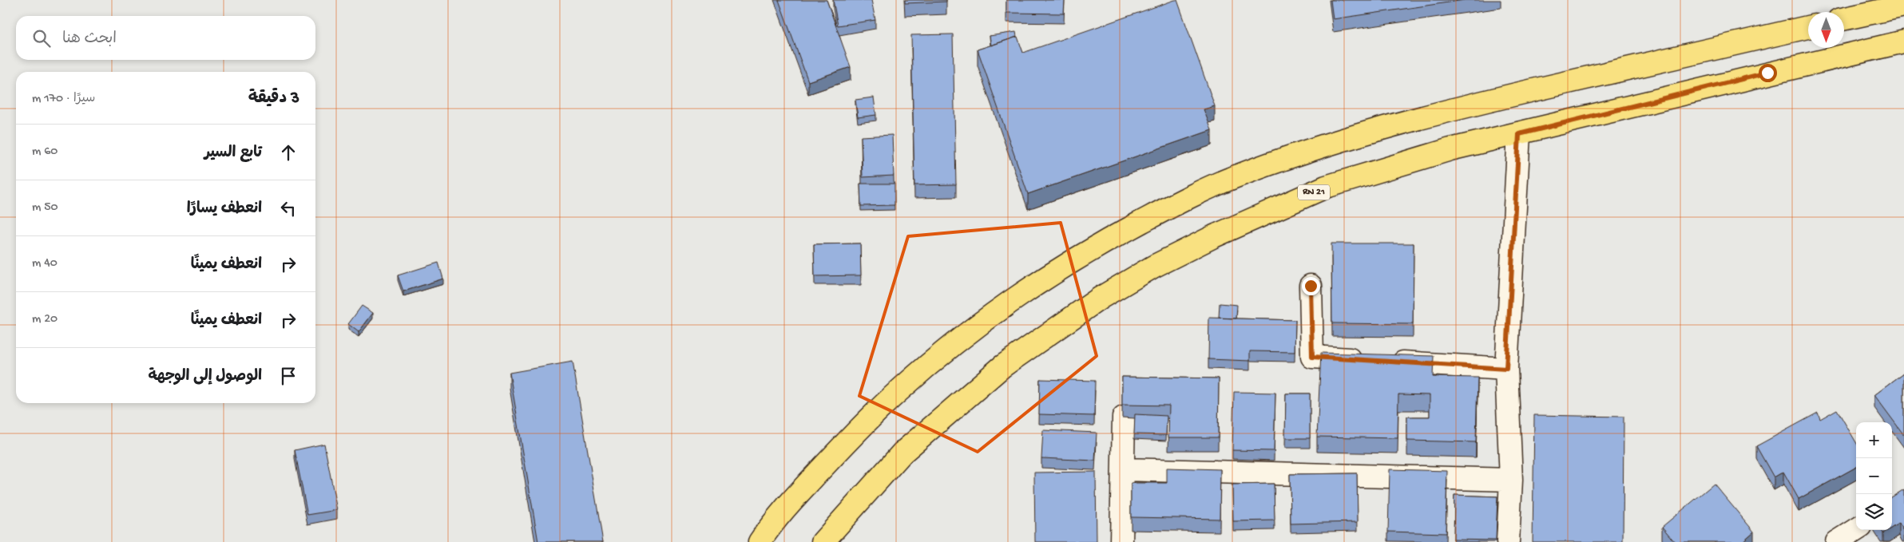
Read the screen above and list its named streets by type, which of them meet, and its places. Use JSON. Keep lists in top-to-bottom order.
{
  "streets": {
    "main road": ["RN 21"]
  },
  "north": "bottom",
  "page": {
    "search": "ابحث هنا",
    "heading": ["3 دقيقة", "سيرًا · 170 m"],
    "list": [
      ["تابع السير", "60 m"],
      ["انعطف يسارًا", "50 m"],
      ["انعطف يمينًا", "40 m"],
      ["انعطف يمينًا", "20 m"],
      "الوصول إلى الوجهة"
    ],
    "map_buttons": ["+", "−"]
  }
}
